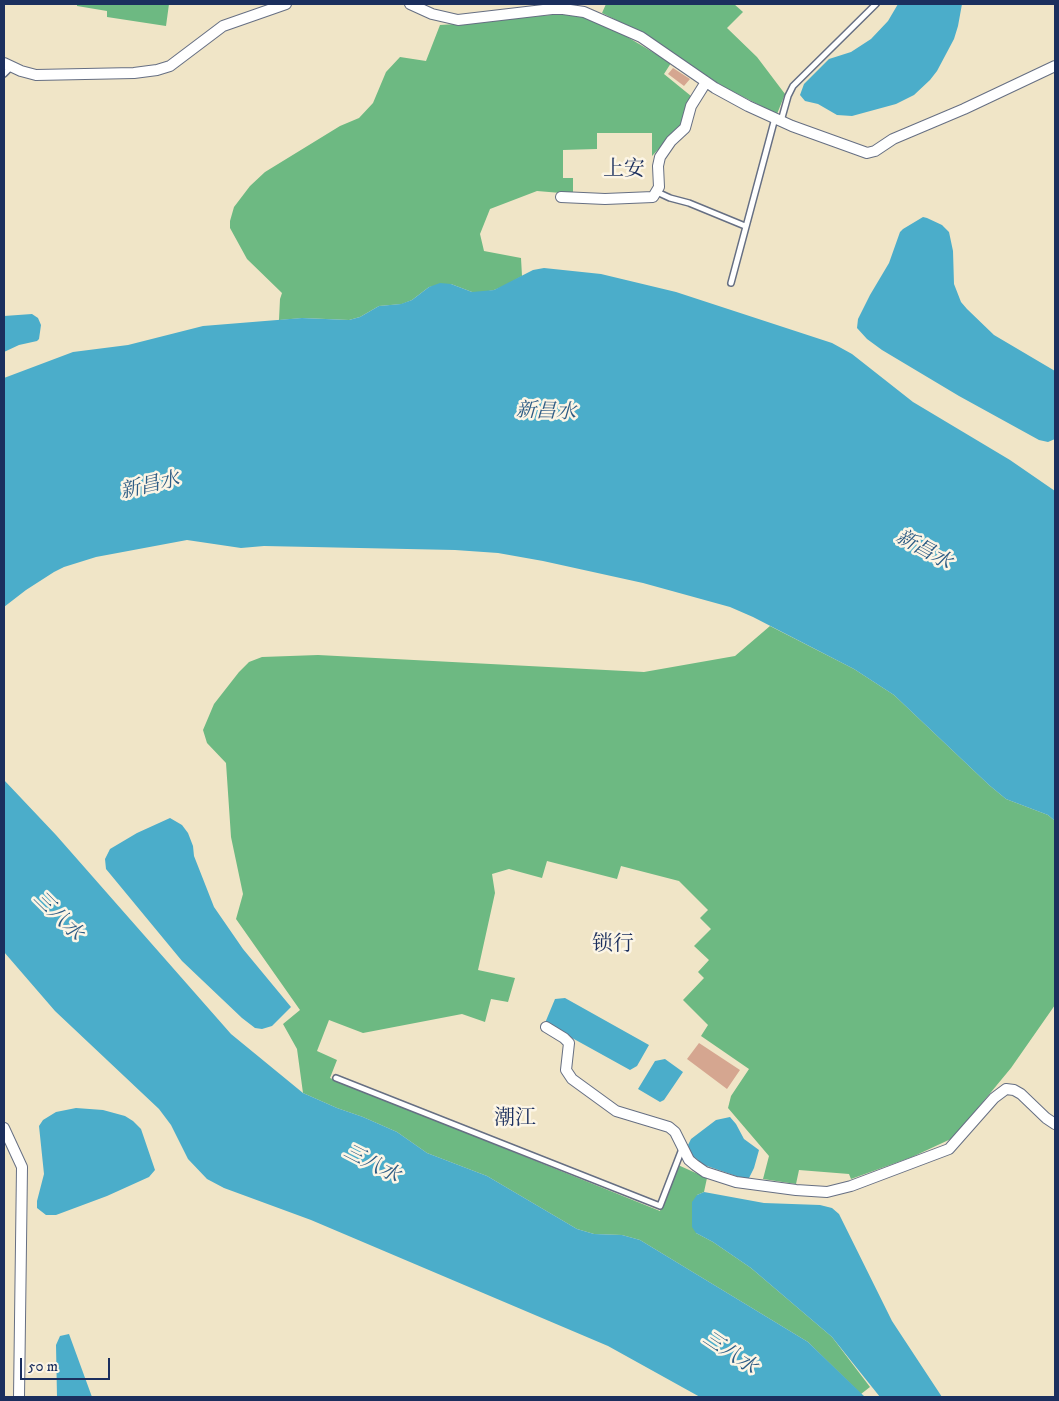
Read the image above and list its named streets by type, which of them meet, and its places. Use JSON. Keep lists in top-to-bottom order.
{
  "districts": ["上安", "锁行", "潮江"],
  "water": ["新昌水", "三八水"],
  "scale_bar": "50 m"
}
